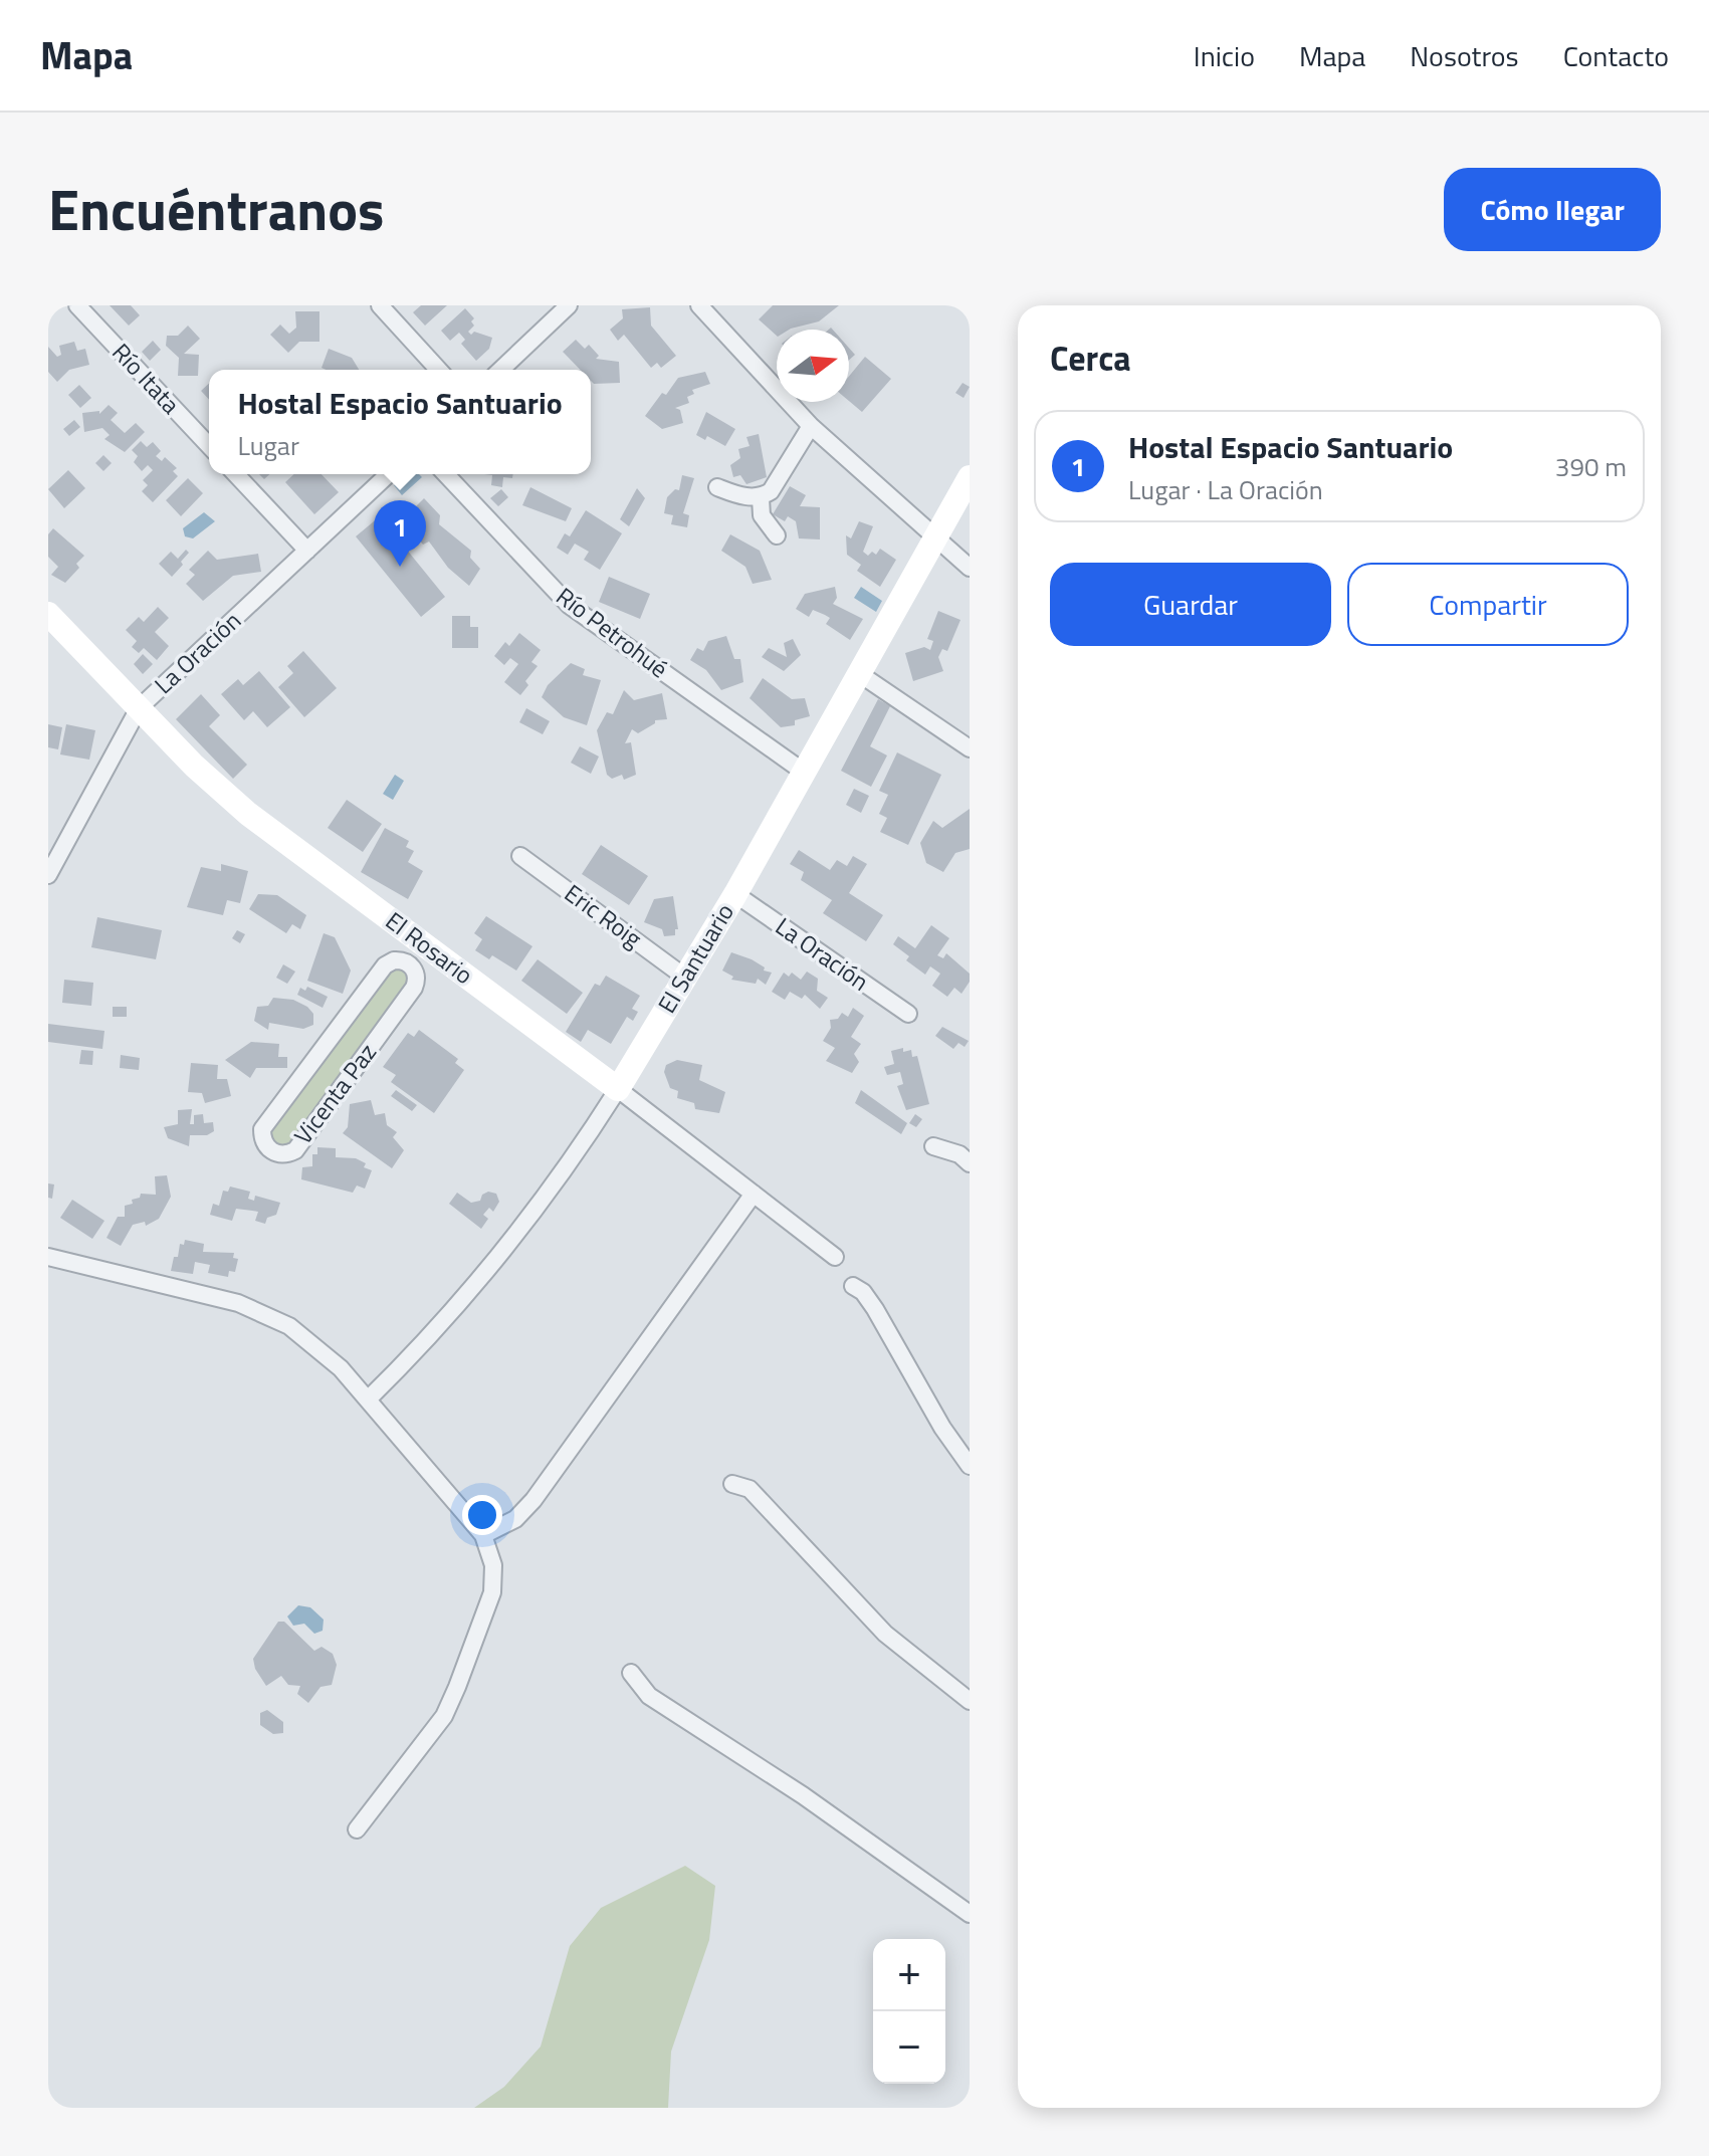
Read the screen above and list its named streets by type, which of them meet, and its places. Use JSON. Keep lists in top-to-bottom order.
{
  "streets": {
    "street": [
      "Río Itata",
      "Río Petrohué",
      "La Oración",
      "Eric Roig",
      "El Rosario",
      "El Santuario",
      "Vicenta Paz"
    ]
  },
  "crossings": [
    ["Río Petrohué", "El Santuario"],
    ["La Oración", "El Rosario"],
    ["La Oración", "El Santuario"],
    ["Eric Roig", "El Santuario"],
    ["El Rosario", "El Santuario"],
    ["El Rosario", "Vicenta Paz"]
  ],
  "north": "right",
  "page": {
    "header": "Mapa",
    "nav": [
      "Inicio",
      "Mapa",
      "Nosotros",
      "Contacto"
    ],
    "title": "Encuéntranos",
    "buttons": [
      "Cómo llegar",
      ["Guardar", "Compartir"]
    ],
    "heading": "Cerca",
    "popup": ["Hostal Espacio Santuario", "Lugar"],
    "list": [
      {
        "mark": "1",
        "name": "Hostal Espacio Santuario",
        "note": "Lugar · La Oración",
        "value": "390 m"
      }
    ],
    "pins": "1",
    "map_buttons": ["+", "−"]
  }
}
